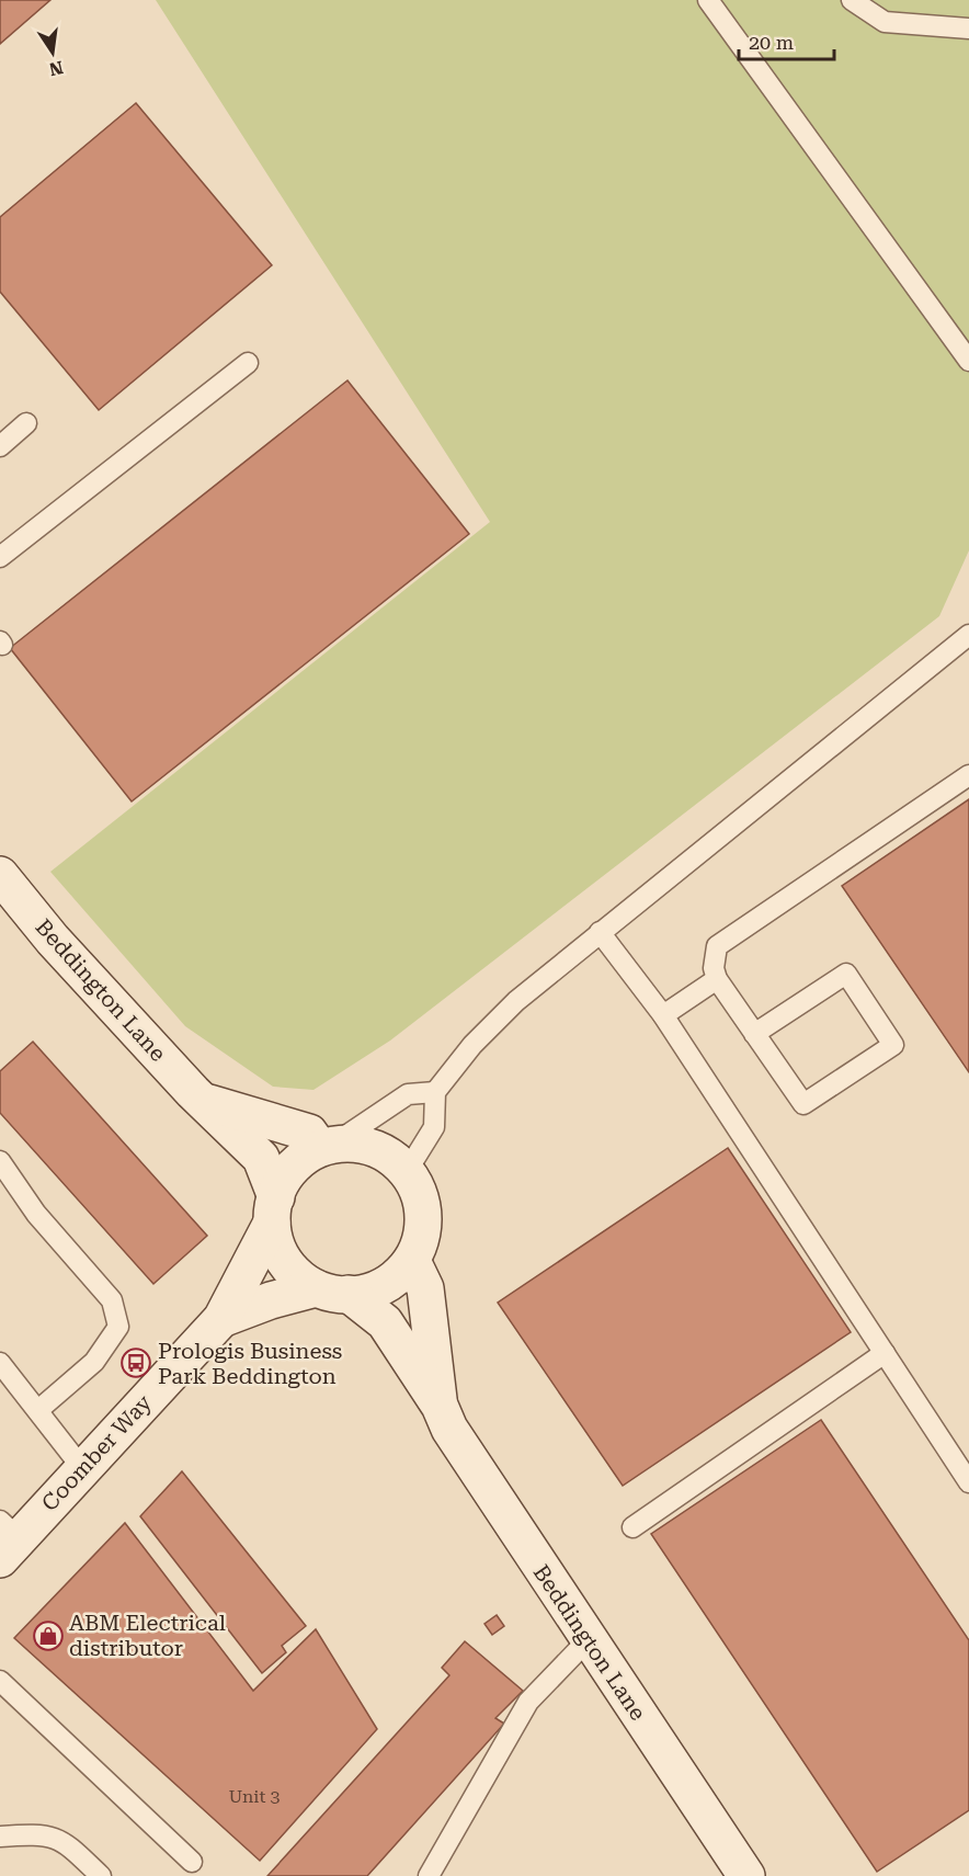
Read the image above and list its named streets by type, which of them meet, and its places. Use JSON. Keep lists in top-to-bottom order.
{
  "streets": {
    "main road": ["Beddington Lane", "Coomber Way"]
  },
  "crossings": [
    ["Beddington Lane", "Coomber Way"]
  ],
  "places": {
    "bus stop": ["Prologis Business Park Beddington"],
    "shop": ["ABM Electrical distributor"]
  },
  "house_numbers": ["Unit 3"],
  "scale_bar": "20 m",
  "north": "bottom"
}
